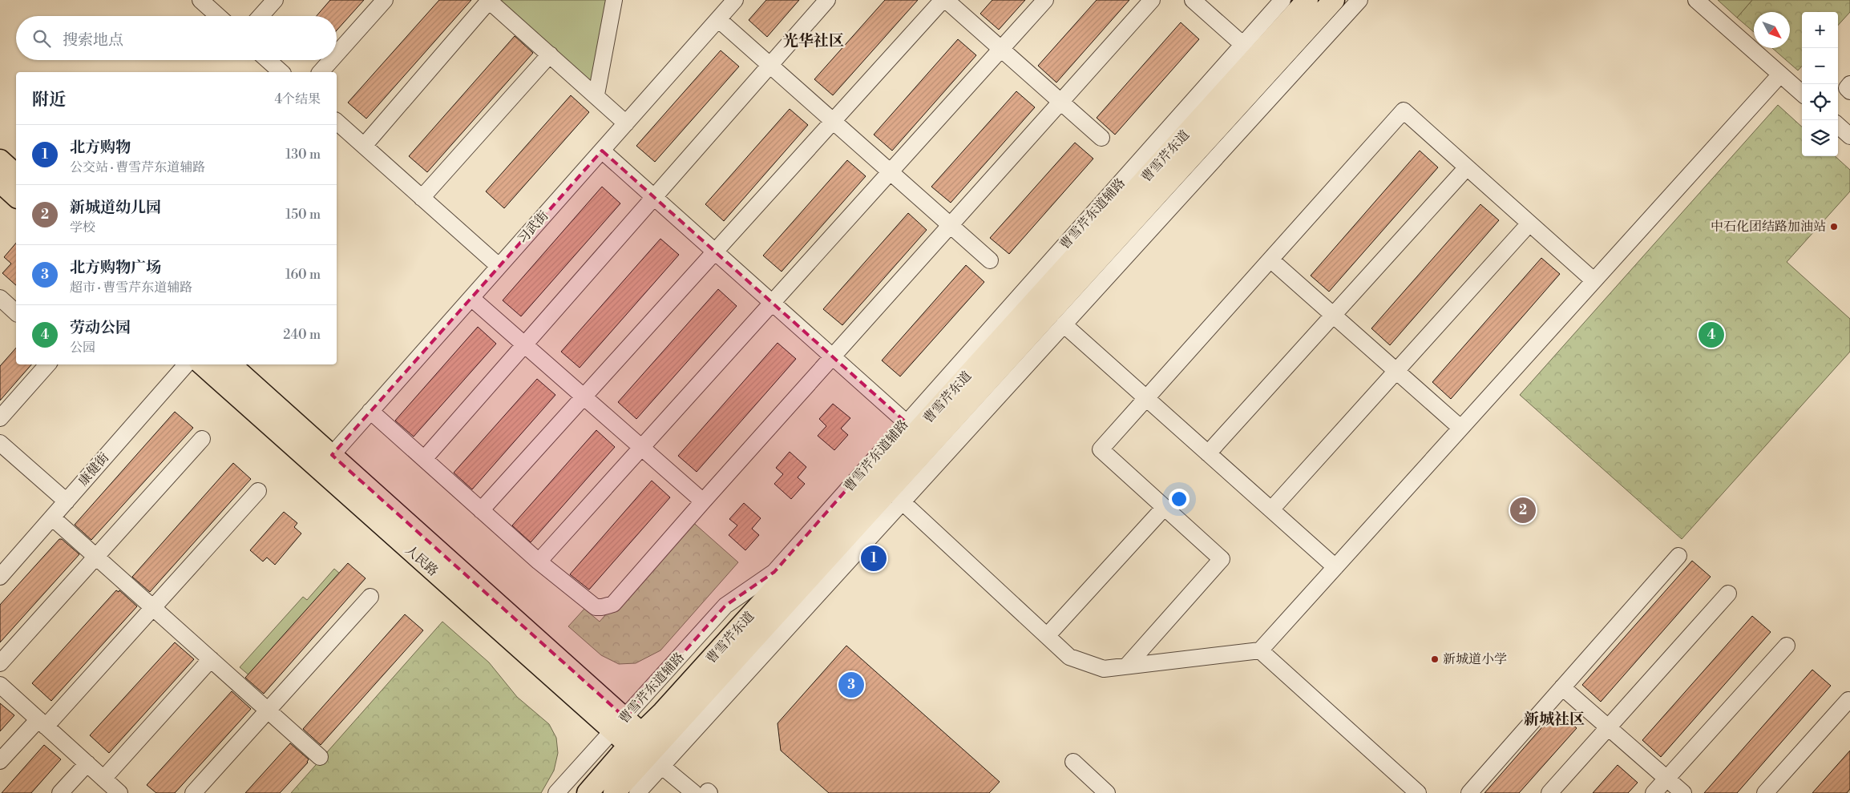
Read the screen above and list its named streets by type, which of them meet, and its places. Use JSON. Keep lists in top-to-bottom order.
{
  "streets": {
    "main road": ["曹雪芹东道", "人民路"],
    "street": ["曹雪芹东道辅路", "习武街", "康健街"]
  },
  "crossings": [
    ["曹雪芹东道", "人民路"],
    ["曹雪芹东道辅路", "人民路"],
    ["习武街", "人民路"]
  ],
  "districts": ["光华社区", "新城社区"],
  "places": ["中石化团结路加油站", "新城道小学"],
  "north": "bottom right",
  "page": {
    "map_buttons": ["+", "−"],
    "search": "搜索地点",
    "heading": ["附近", "4个结果"],
    "list": [
      {
        "mark": "1",
        "name": "北方购物",
        "note": "公交站 · 曹雪芹东道辅路",
        "value": "130 m"
      },
      {
        "mark": "2",
        "name": "新城道幼儿园",
        "note": "学校",
        "value": "150 m"
      },
      {
        "mark": "3",
        "name": "北方购物广场",
        "note": "超市 · 曹雪芹东道辅路",
        "value": "160 m"
      },
      {
        "mark": "4",
        "name": "劳动公园",
        "note": "公园",
        "value": "240 m"
      }
    ],
    "pins": [
      "4",
      "2",
      "1",
      "3"
    ]
  }
}
